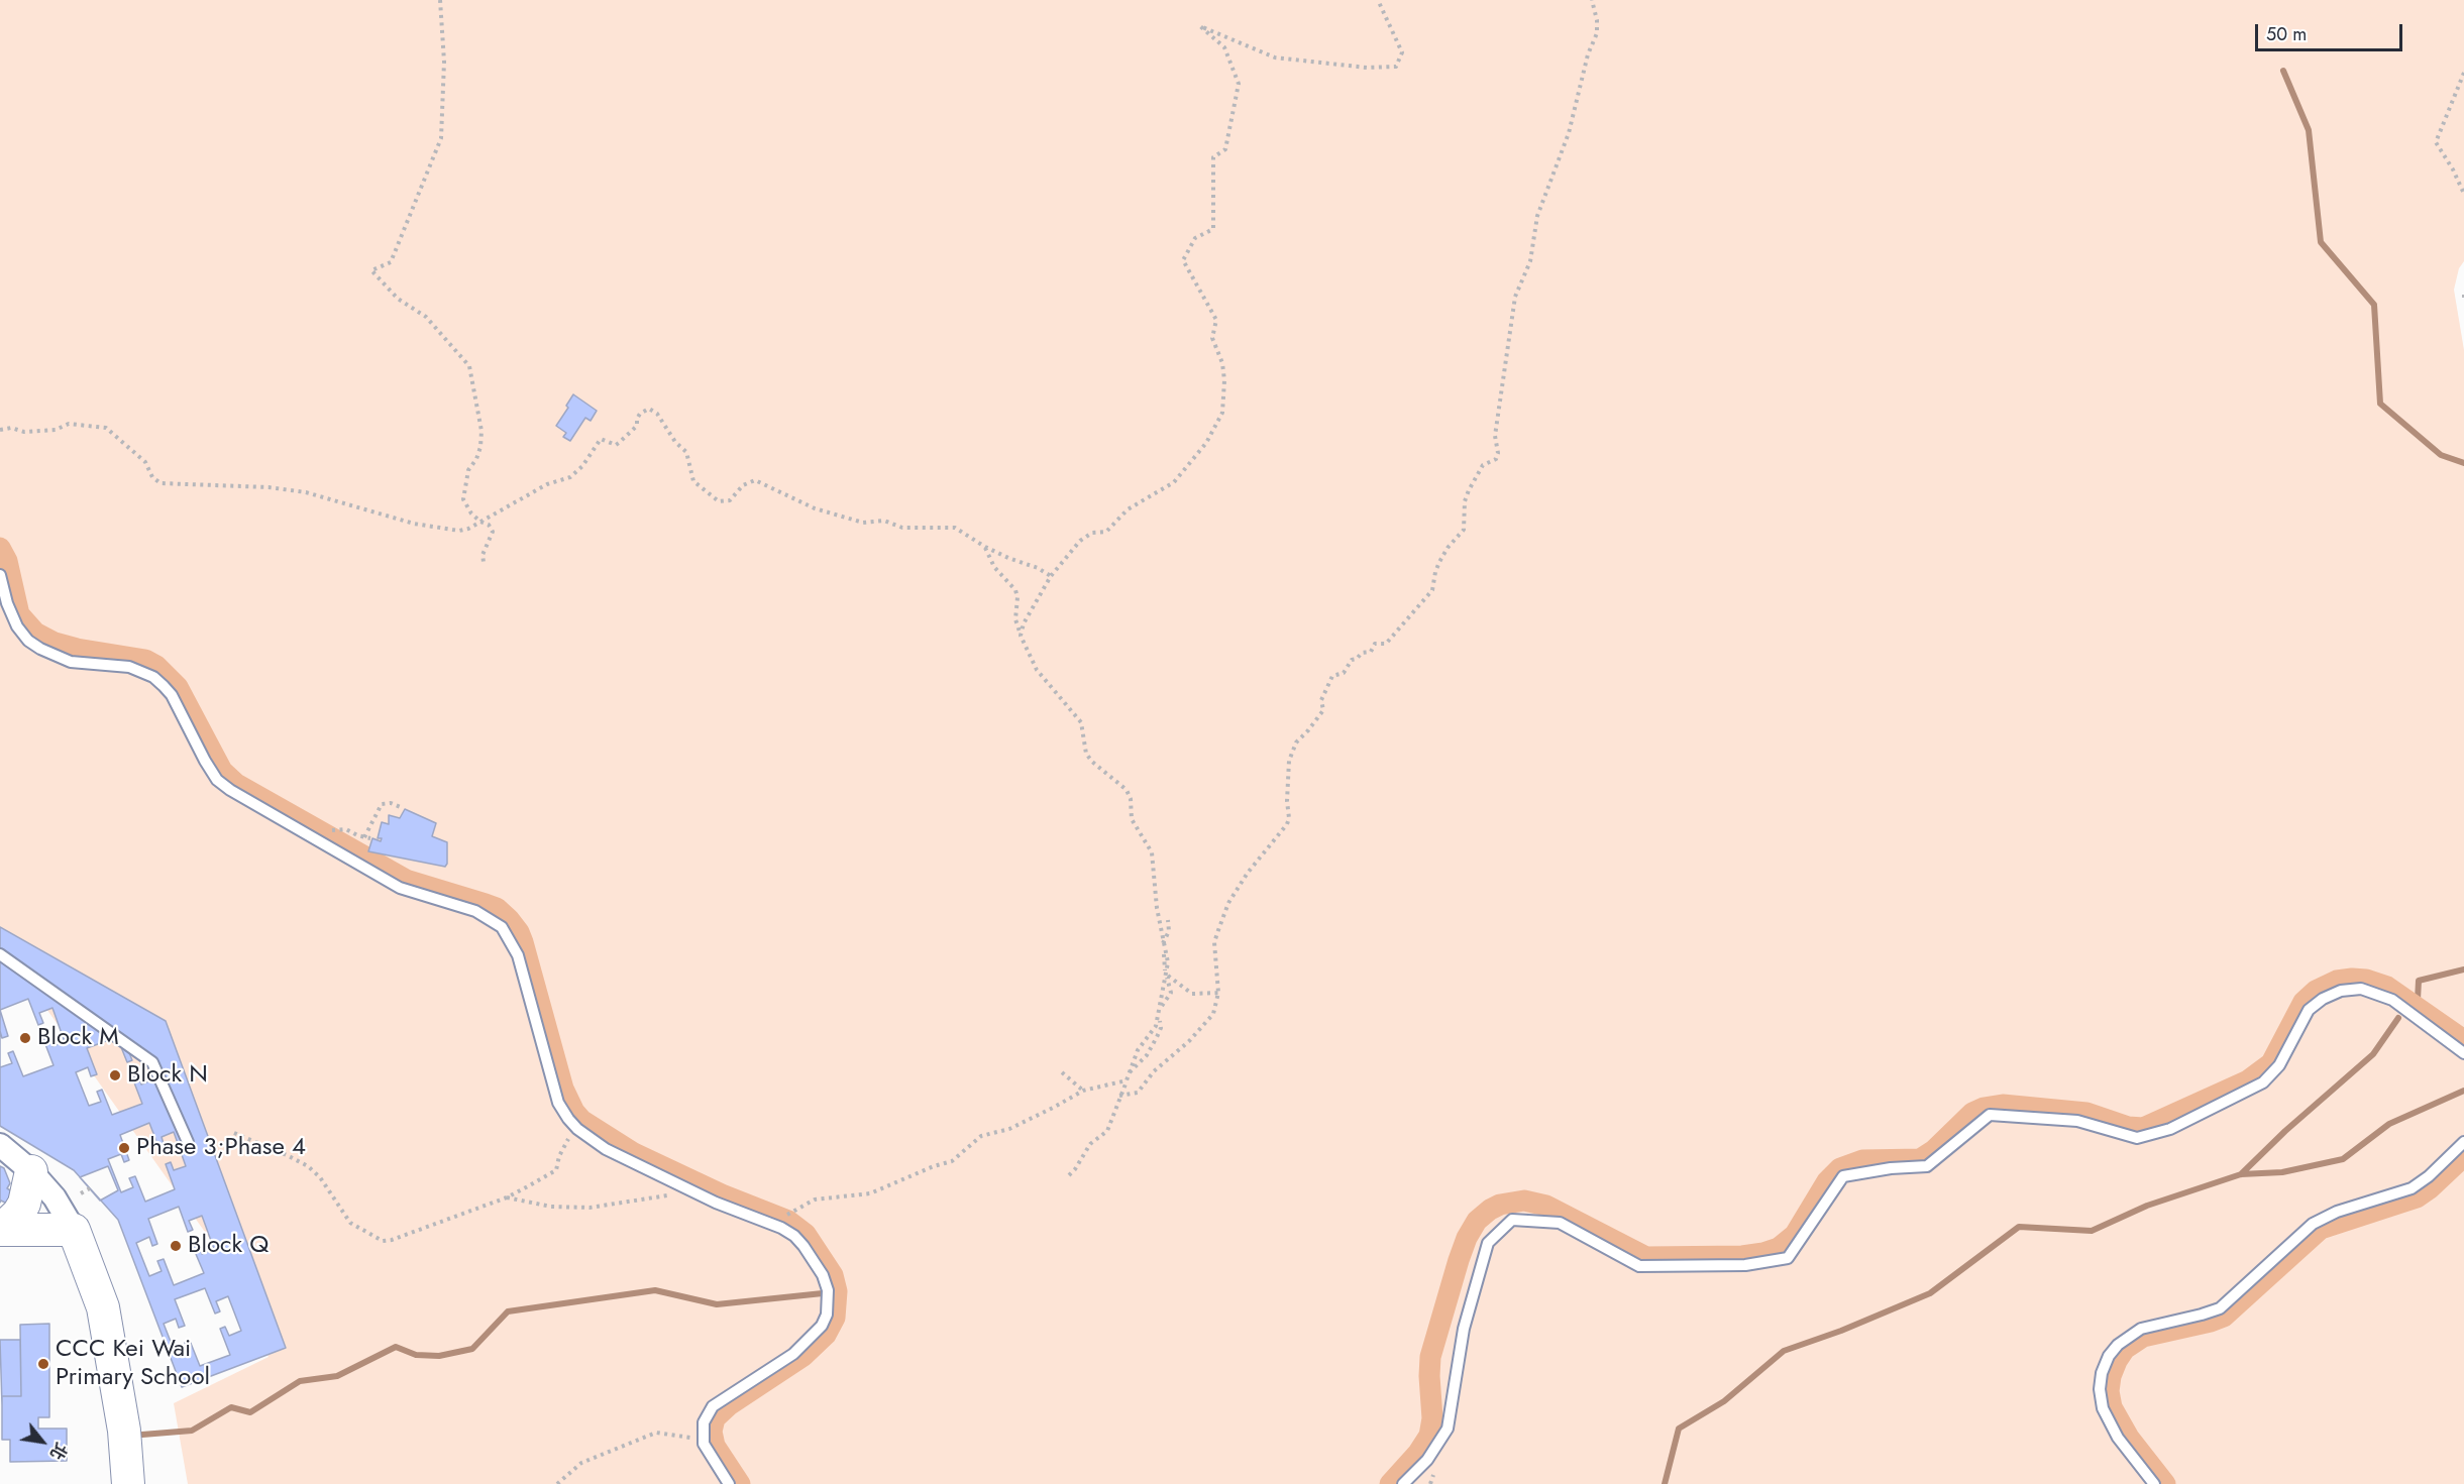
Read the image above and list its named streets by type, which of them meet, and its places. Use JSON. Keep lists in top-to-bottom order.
{
  "places": [
    "Block M",
    "Block N",
    "Phase 3;Phase 4",
    "Block Q",
    "CCC Kei Wai Primary School"
  ],
  "scale_bar": "50 m",
  "north": "bottom right"
}
